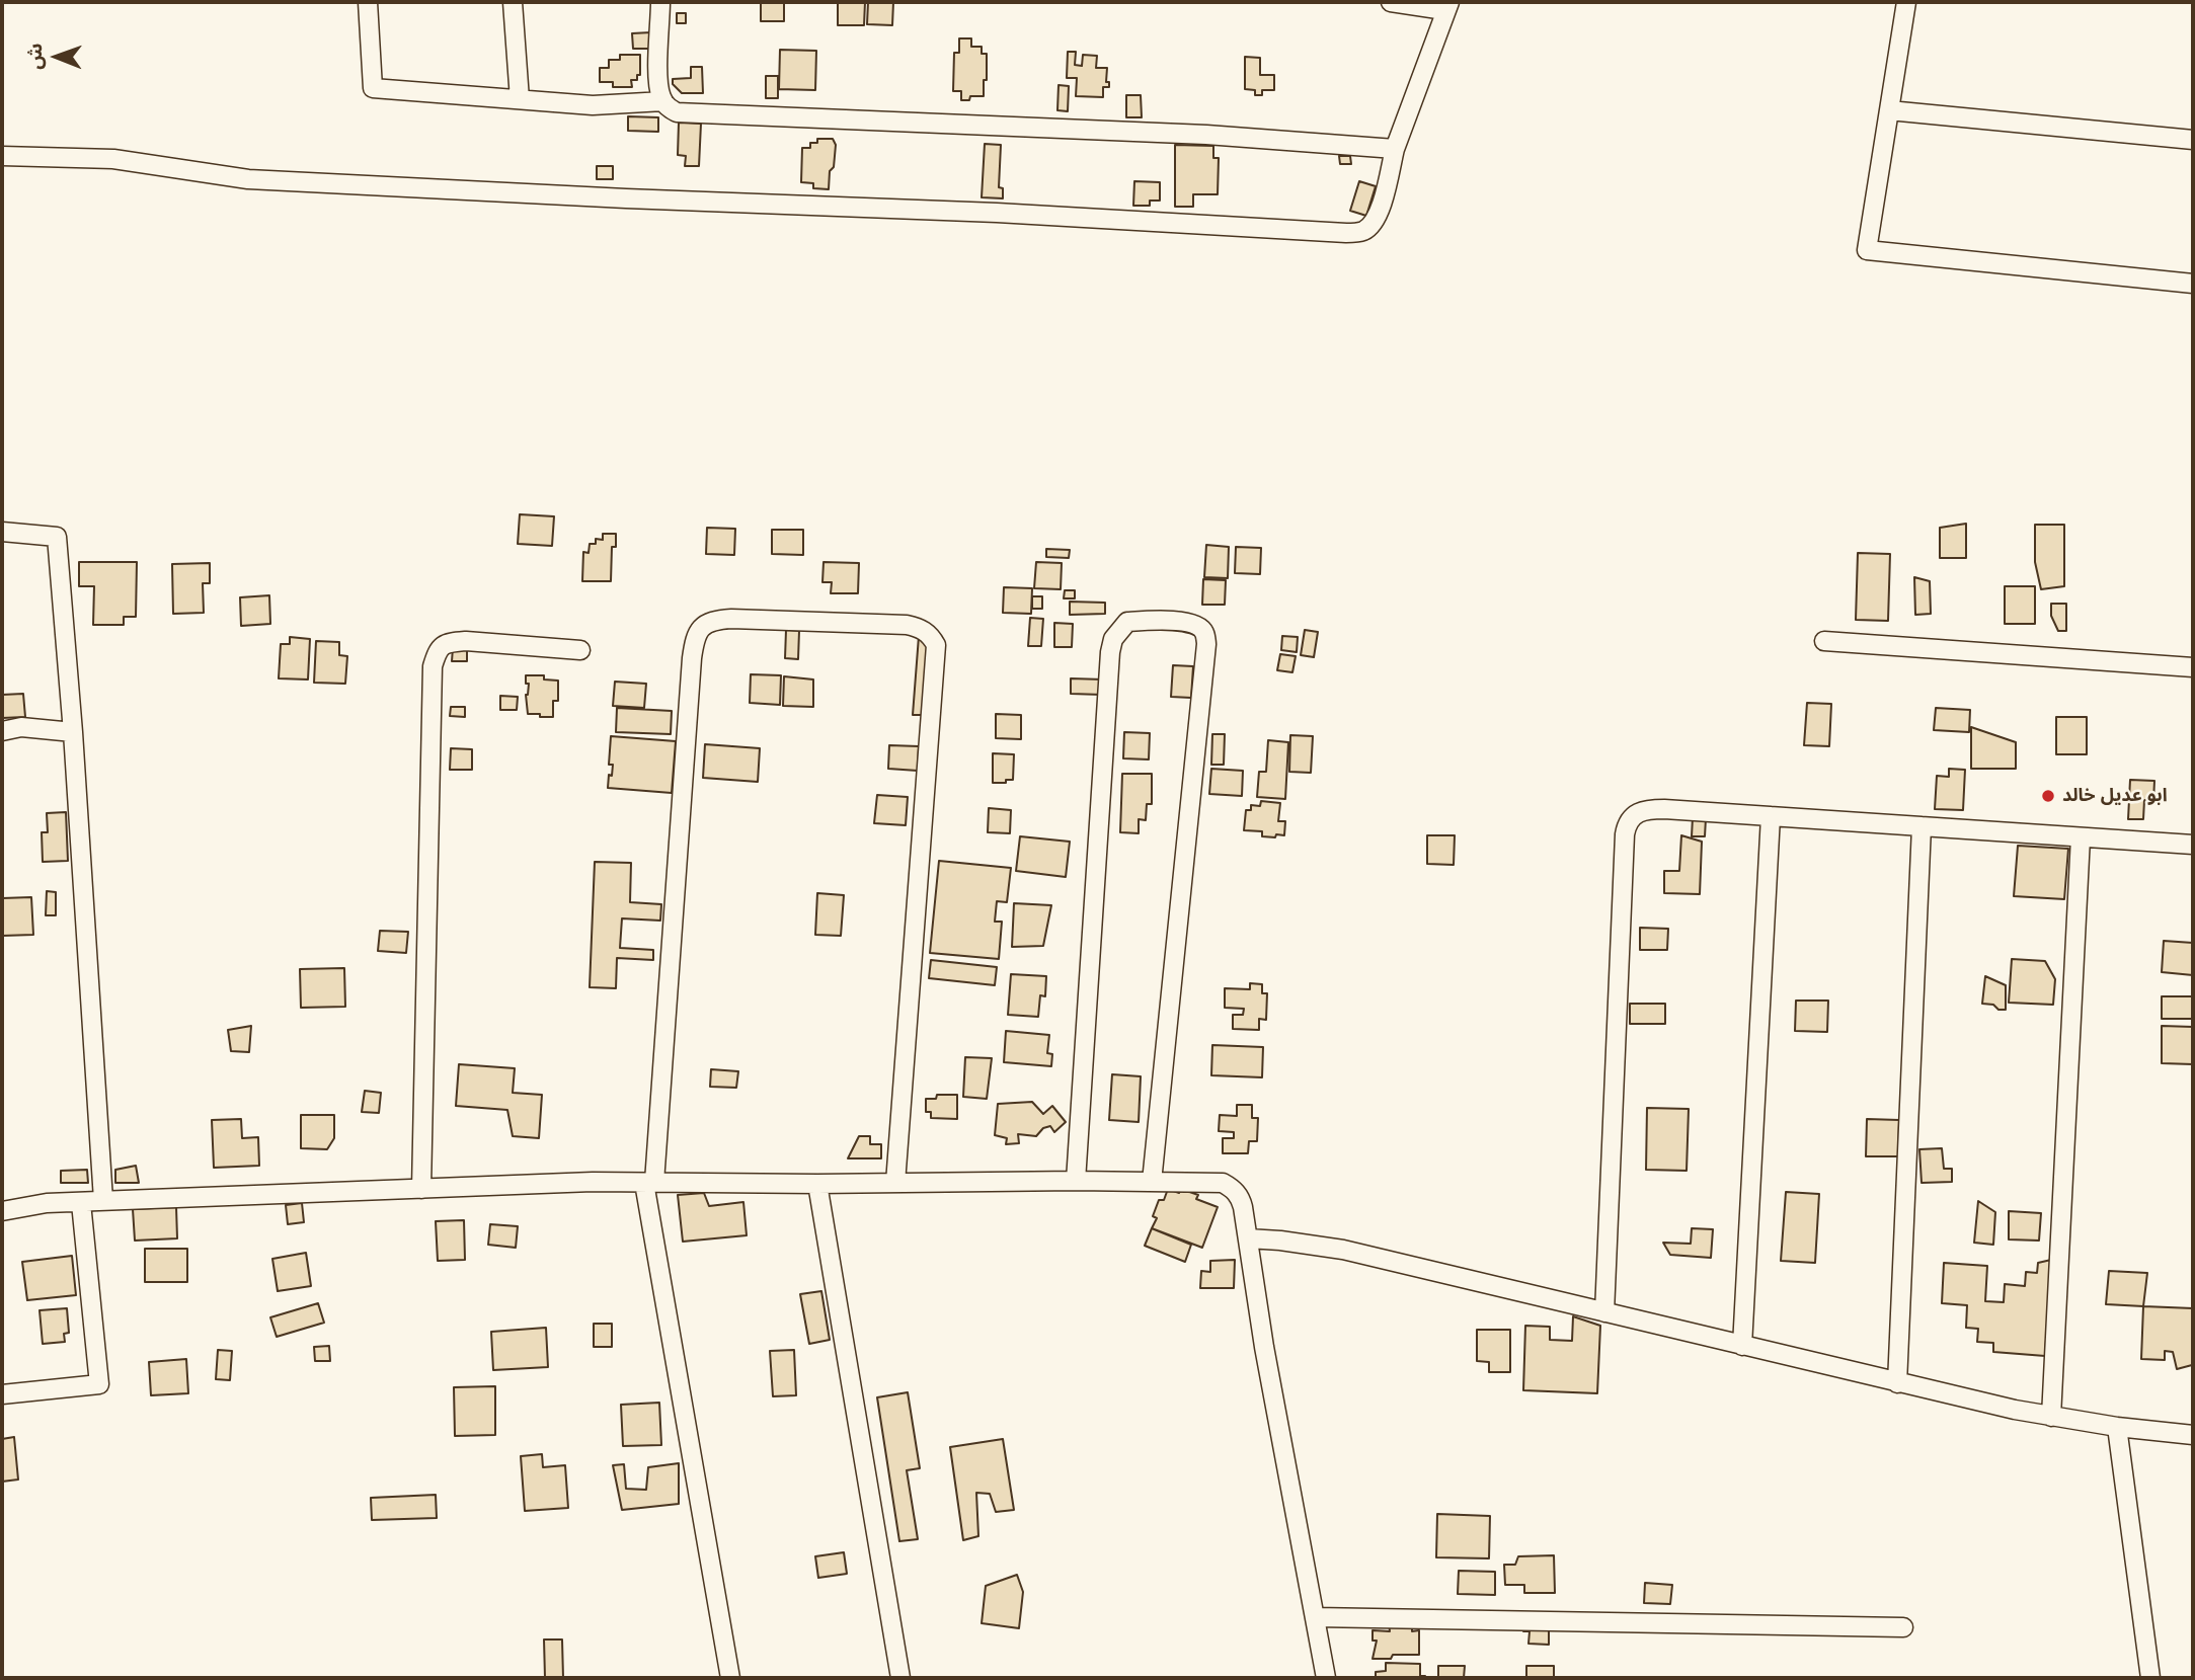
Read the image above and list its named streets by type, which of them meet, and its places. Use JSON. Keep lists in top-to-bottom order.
{
  "places": ["ابو عديل خالد"],
  "north": "left"
}
